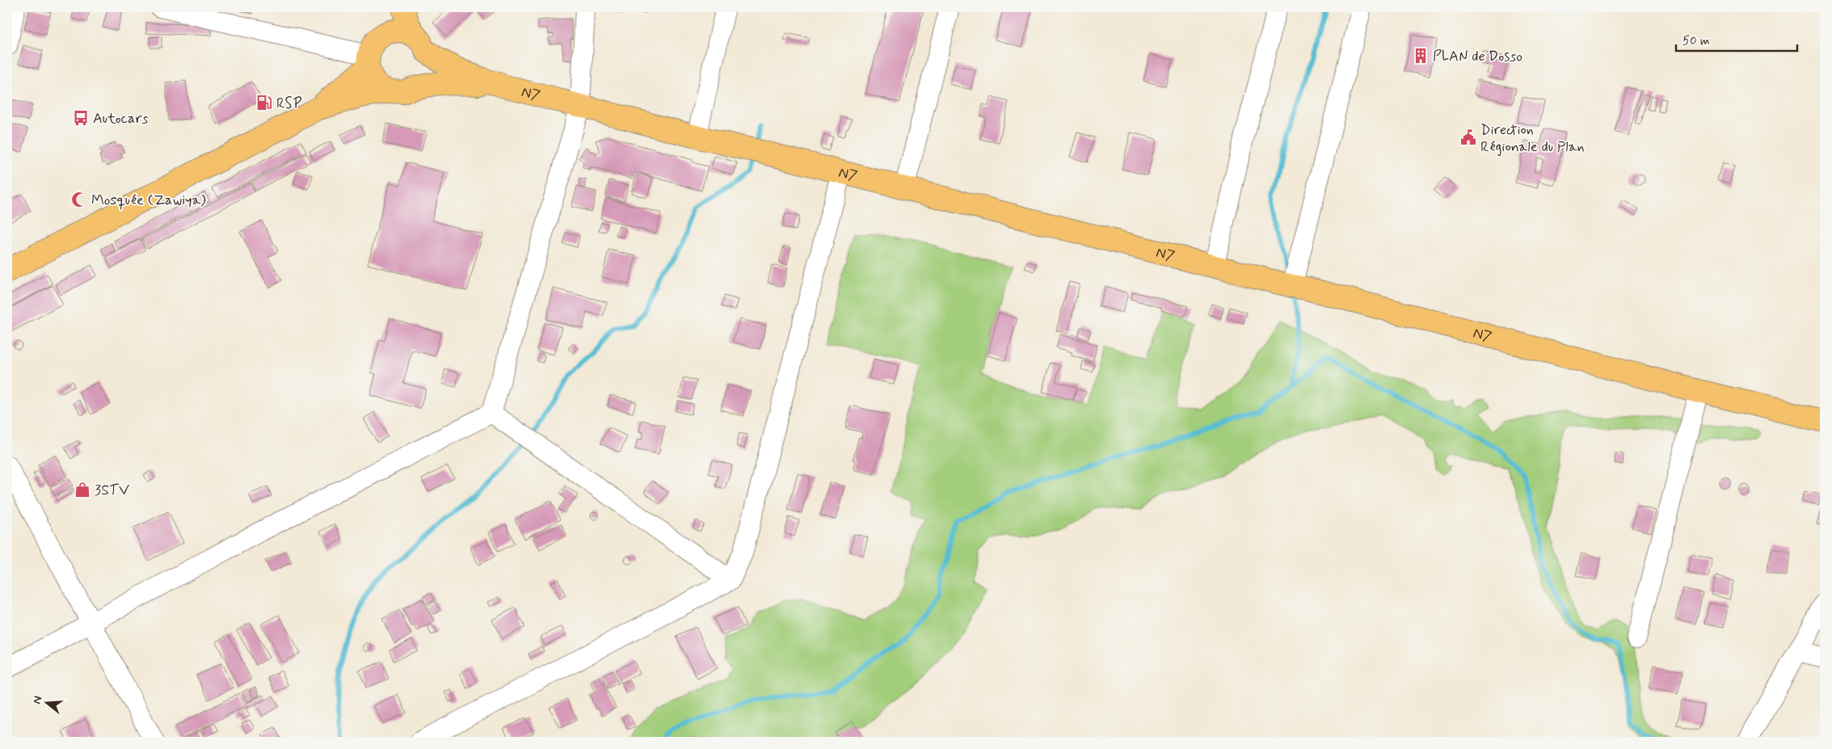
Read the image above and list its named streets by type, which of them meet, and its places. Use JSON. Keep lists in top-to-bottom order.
{
  "streets": {
    "main road": ["N7"]
  },
  "places": {
    "building": ["PLAN de Dosso"],
    "fuel station": ["RSP"],
    "bus stop": ["Autocars"],
    "public building": ["Direction Régionale du Plan"],
    "mosque": ["Mosquée (Zawiya)"],
    "shop": ["3STV"]
  },
  "scale_bar": "50 m",
  "north": "left"
}
